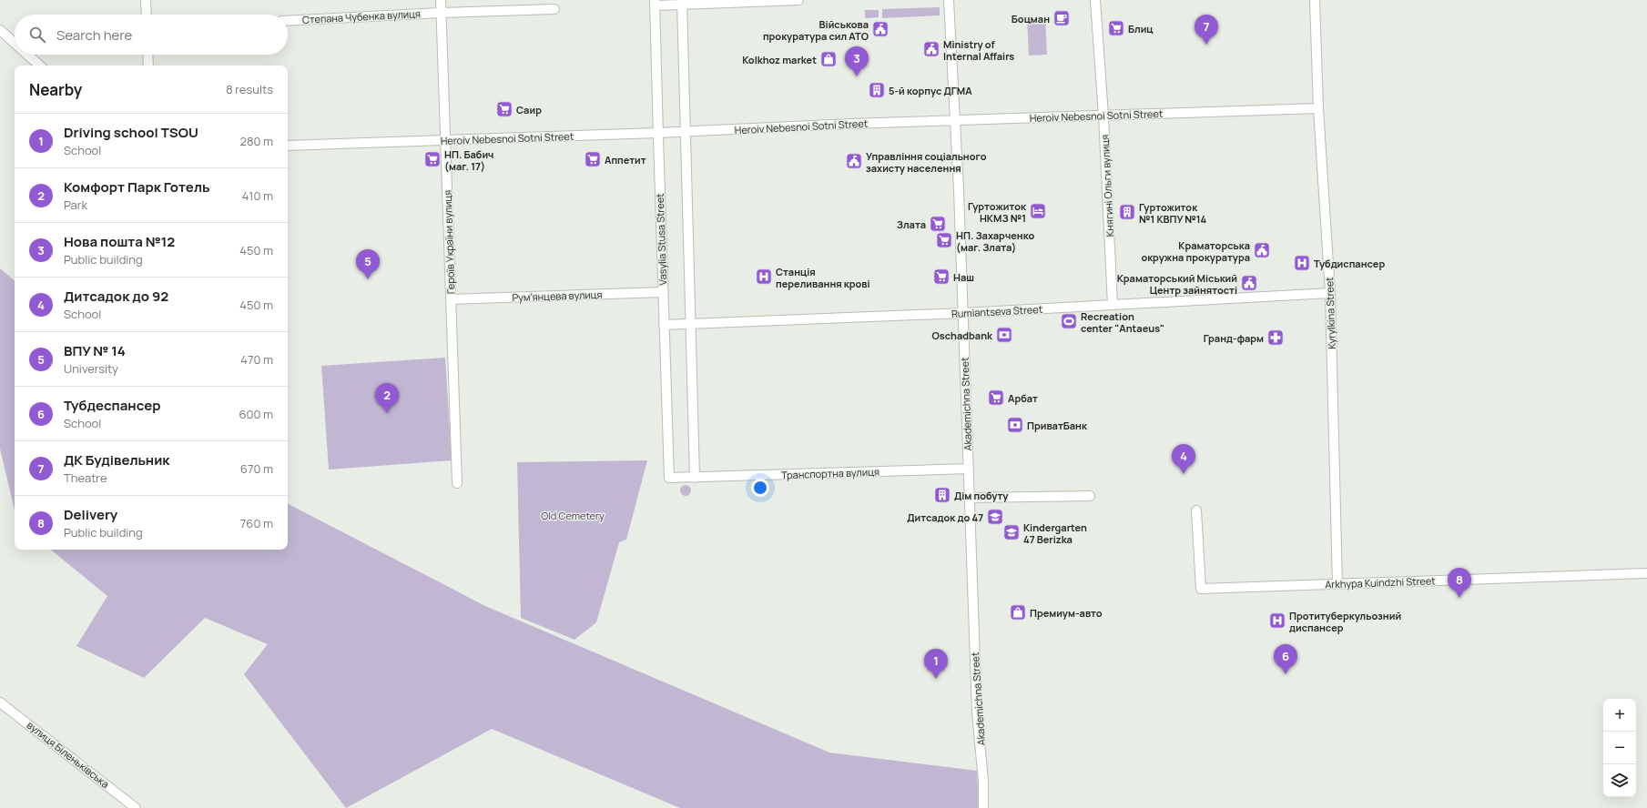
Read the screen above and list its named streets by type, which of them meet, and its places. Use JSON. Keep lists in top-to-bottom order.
{
  "streets": {
    "street": [
      "Степана Чубенка вулиця",
      "Heroiv Nebesnoi Sotni Street",
      "Княгині Ольги вулиця",
      "Vasylia Stusa Street",
      "Героїв України вулиця",
      "Рум’янцева вулиця",
      "Rumiantseva Street",
      "Kyrylkina Street",
      "Akademichna Street",
      "Транспортна вулиця",
      "Arkhypa Kuindzhi Street",
      "вулиця Біленьківська"
    ]
  },
  "crossings": [
    ["Степана Чубенка вулиця", "Героїв України вулиця"],
    ["Heroiv Nebesnoi Sotni Street", "Княгині Ольги вулиця"],
    ["Heroiv Nebesnoi Sotni Street", "Vasylia Stusa Street"],
    ["Heroiv Nebesnoi Sotni Street", "Героїв України вулиця"],
    ["Heroiv Nebesnoi Sotni Street", "Kyrylkina Street"],
    ["Heroiv Nebesnoi Sotni Street", "Akademichna Street"],
    ["Княгині Ольги вулиця", "Rumiantseva Street"],
    ["Vasylia Stusa Street", "Рум’янцева вулиця"],
    ["Vasylia Stusa Street", "Rumiantseva Street"],
    ["Vasylia Stusa Street", "Транспортна вулиця"],
    ["Героїв України вулиця", "Рум’янцева вулиця"],
    ["Rumiantseva Street", "Kyrylkina Street"],
    ["Rumiantseva Street", "Akademichna Street"],
    ["Kyrylkina Street", "Arkhypa Kuindzhi Street"],
    ["Akademichna Street", "Транспортна вулиця"]
  ],
  "parks": ["Old Cemetery"],
  "places": {
    "cafe": ["Боцман"],
    "supermarket": [
      "Блиц",
      "Саир",
      "НП. Бабич (маг. 17)",
      "Аппетит",
      "Злата",
      "НП. Захарченко (маг. Злата)",
      "Наш",
      "Арбат"
    ],
    "public building": [
      "Військова прокуратура сил АТО",
      "Ministry of Internal Affairs",
      "Управління соціального захисту населення",
      "Краматорська окружна прокуратура",
      "Краматорський Міський Центр зайнятості"
    ],
    "shop": ["Kolkhoz market", "Премиум-авто"],
    "building": ["5-й корпус ДГМА", "Гуртожиток №1 КВПУ №14", "Дім побуту"],
    "hotel": ["Гуртожиток НКМЗ №1"],
    "hospital": ["Тубдиспансер", "Станція переливання крові", "Протитуберкульозний диспансер"],
    "sports": ["Recreation center \"Antaeus\""],
    "bank": ["Oschadbank", "ПриватБанк"],
    "pharmacy": ["Гранд-фарм"],
    "school or university": ["Дитсадок до 47", "Kindergarten 47 Berizka"]
  },
  "page": {
    "pins": [
      "7",
      "3",
      "5",
      "2",
      "4",
      "8",
      "6",
      "1"
    ],
    "search": "Search here",
    "heading": ["Nearby", "8 results"],
    "list": [
      {
        "mark": "1",
        "name": "Driving school TSOU",
        "note": "School",
        "value": "280 m"
      },
      {
        "mark": "2",
        "name": "Комфорт Парк Готель",
        "note": "Park",
        "value": "410 m"
      },
      {
        "mark": "3",
        "name": "Нова пошта №12",
        "note": "Public building",
        "value": "450 m"
      },
      {
        "mark": "4",
        "name": "Дитсадок до 92",
        "note": "School",
        "value": "450 m"
      },
      {
        "mark": "5",
        "name": "ВПУ № 14",
        "note": "University",
        "value": "470 m"
      },
      {
        "mark": "6",
        "name": "Тубдеспансер",
        "note": "School",
        "value": "600 m"
      },
      {
        "mark": "7",
        "name": "ДК Будівельник",
        "note": "Theatre",
        "value": "670 m"
      },
      {
        "mark": "8",
        "name": "Delivery",
        "note": "Public building",
        "value": "760 m"
      }
    ],
    "map_buttons": ["+", "−"]
  }
}
